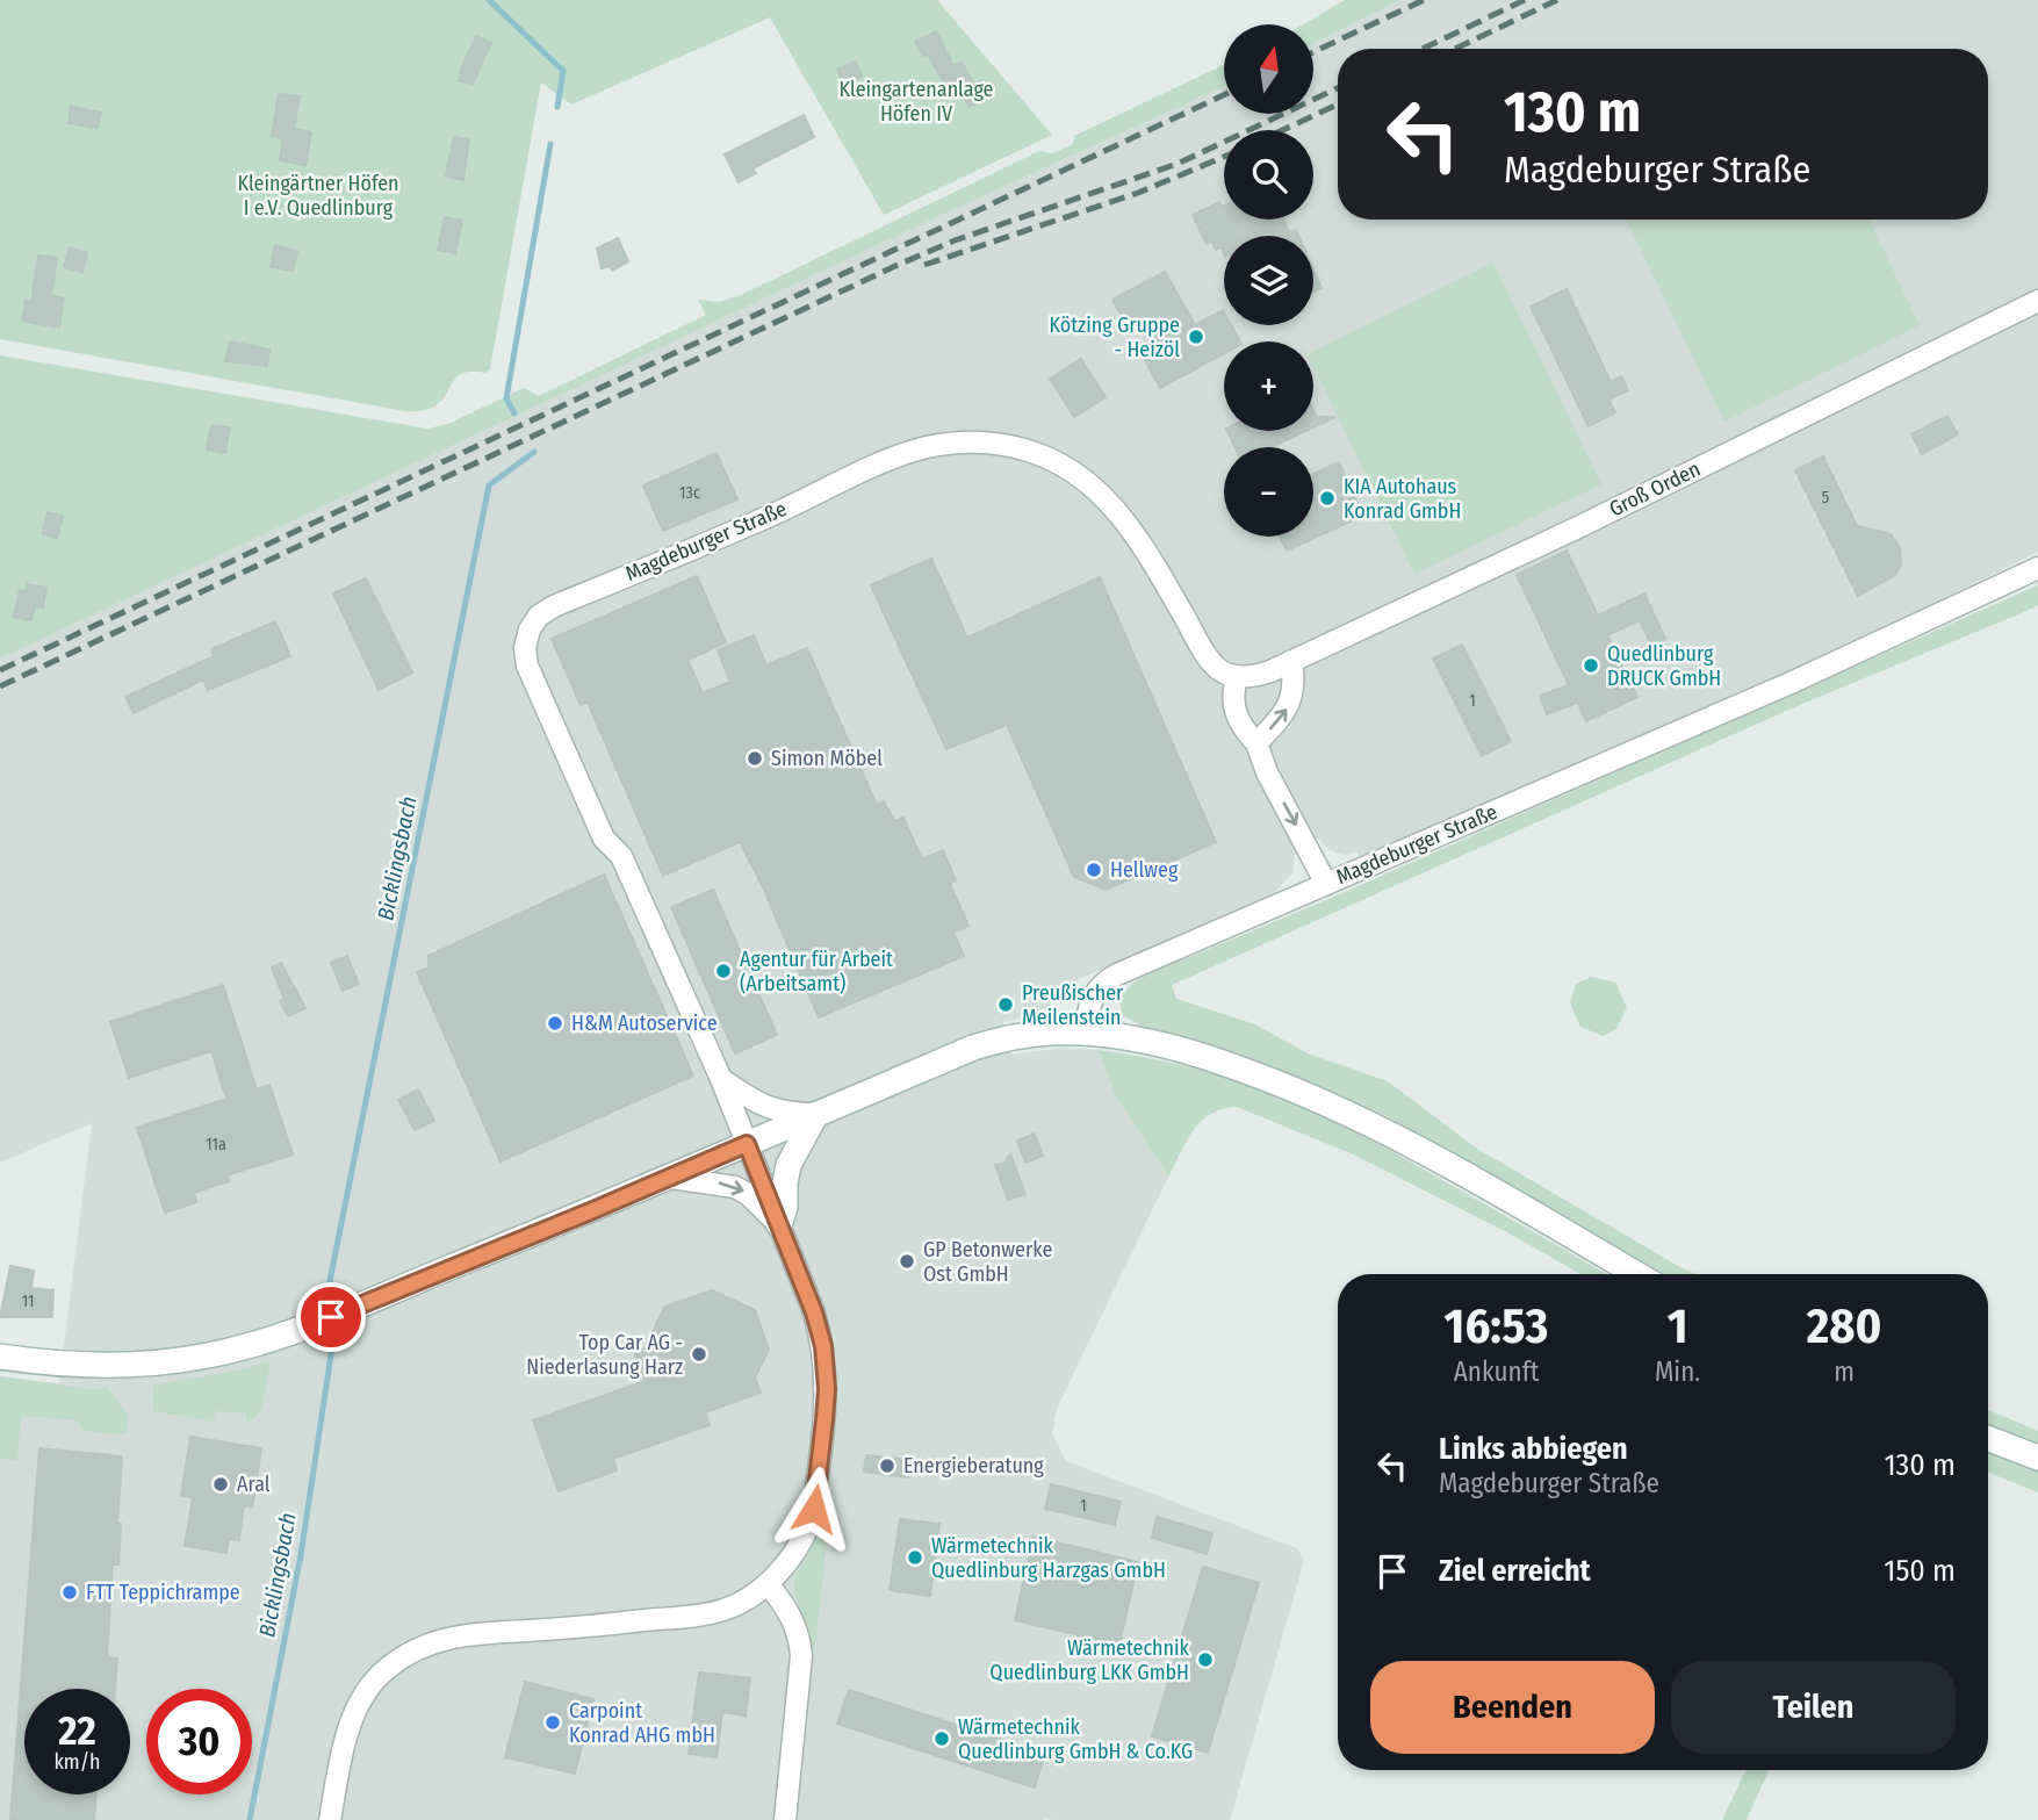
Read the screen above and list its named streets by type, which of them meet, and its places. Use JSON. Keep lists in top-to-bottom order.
{
  "streets": {
    "street": ["Groß Orden", "Magdeburger Straße"]
  },
  "crossings": [
    ["Groß Orden", "Magdeburger Straße"]
  ],
  "water": ["Bicklingsbach"],
  "parks": ["Kleingartenanlage Höfen IV", "Kleingärtner Höfen I e.V. Quedlinburg"],
  "places": [
    "Kötzing Gruppe - Heizöl",
    "KIA Autohaus Konrad GmbH",
    "Quedlinburg DRUCK GmbH",
    "Simon Möbel",
    "Hellweg",
    "Agentur für Arbeit (Arbeitsamt)",
    "Preußischer Meilenstein",
    "H&M Autoservice",
    "GP Betonwerke Ost GmbH",
    "Top Car AG - Niederlasung Harz",
    "Energieberatung",
    "Aral",
    "Wärmetechnik Quedlinburg Harzgas GmbH",
    "FTT Teppichrampe",
    "Wärmetechnik Quedlinburg LKK GmbH",
    "Carpoint Konrad AHG mbH",
    "Wärmetechnik Quedlinburg GmbH & Co.KG"
  ],
  "house_numbers": [
    "13c",
    "5",
    "1",
    "11a",
    "11",
    "1"
  ],
  "north": "top",
  "page": {
    "map_buttons": ["+", "−"],
    "turn": ["130 m", "Magdeburger Straße"],
    "eta": [
      "16:53",
      "Ankunft",
      "1",
      "Min.",
      "280",
      "m"
    ],
    "list": [
      {
        "name": "Links abbiegen",
        "note": "Magdeburger Straße",
        "value": "130 m"
      },
      {
        "name": "Ziel erreicht",
        "value": "150 m"
      }
    ],
    "buttons": ["Beenden", "Teilen"],
    "speed": "22 km/h",
    "limit": "30"
  }
}
